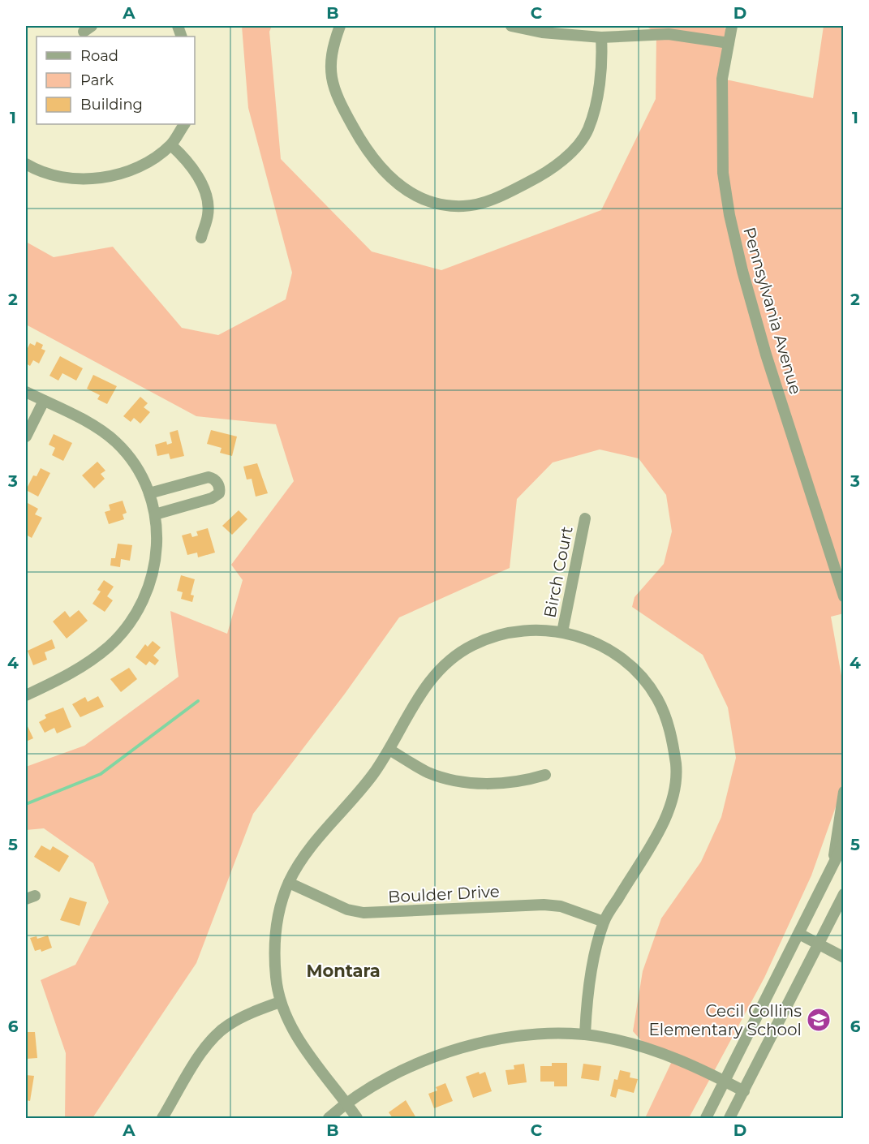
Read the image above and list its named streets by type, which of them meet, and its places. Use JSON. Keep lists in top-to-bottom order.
{
  "streets": {
    "street": ["Pennsylvania Avenue", "Birch Court", "Boulder Drive"]
  },
  "districts": ["Montara"],
  "places": {
    "school or university": ["Cecil Collins Elementary School"]
  },
  "legend": ["Road", "Park", "Building"],
  "grid": {
    "columns": [
      "A",
      "B",
      "C",
      "D"
    ],
    "rows": [
      "1",
      "2",
      "3",
      "4",
      "5",
      "6"
    ]
  }
}
